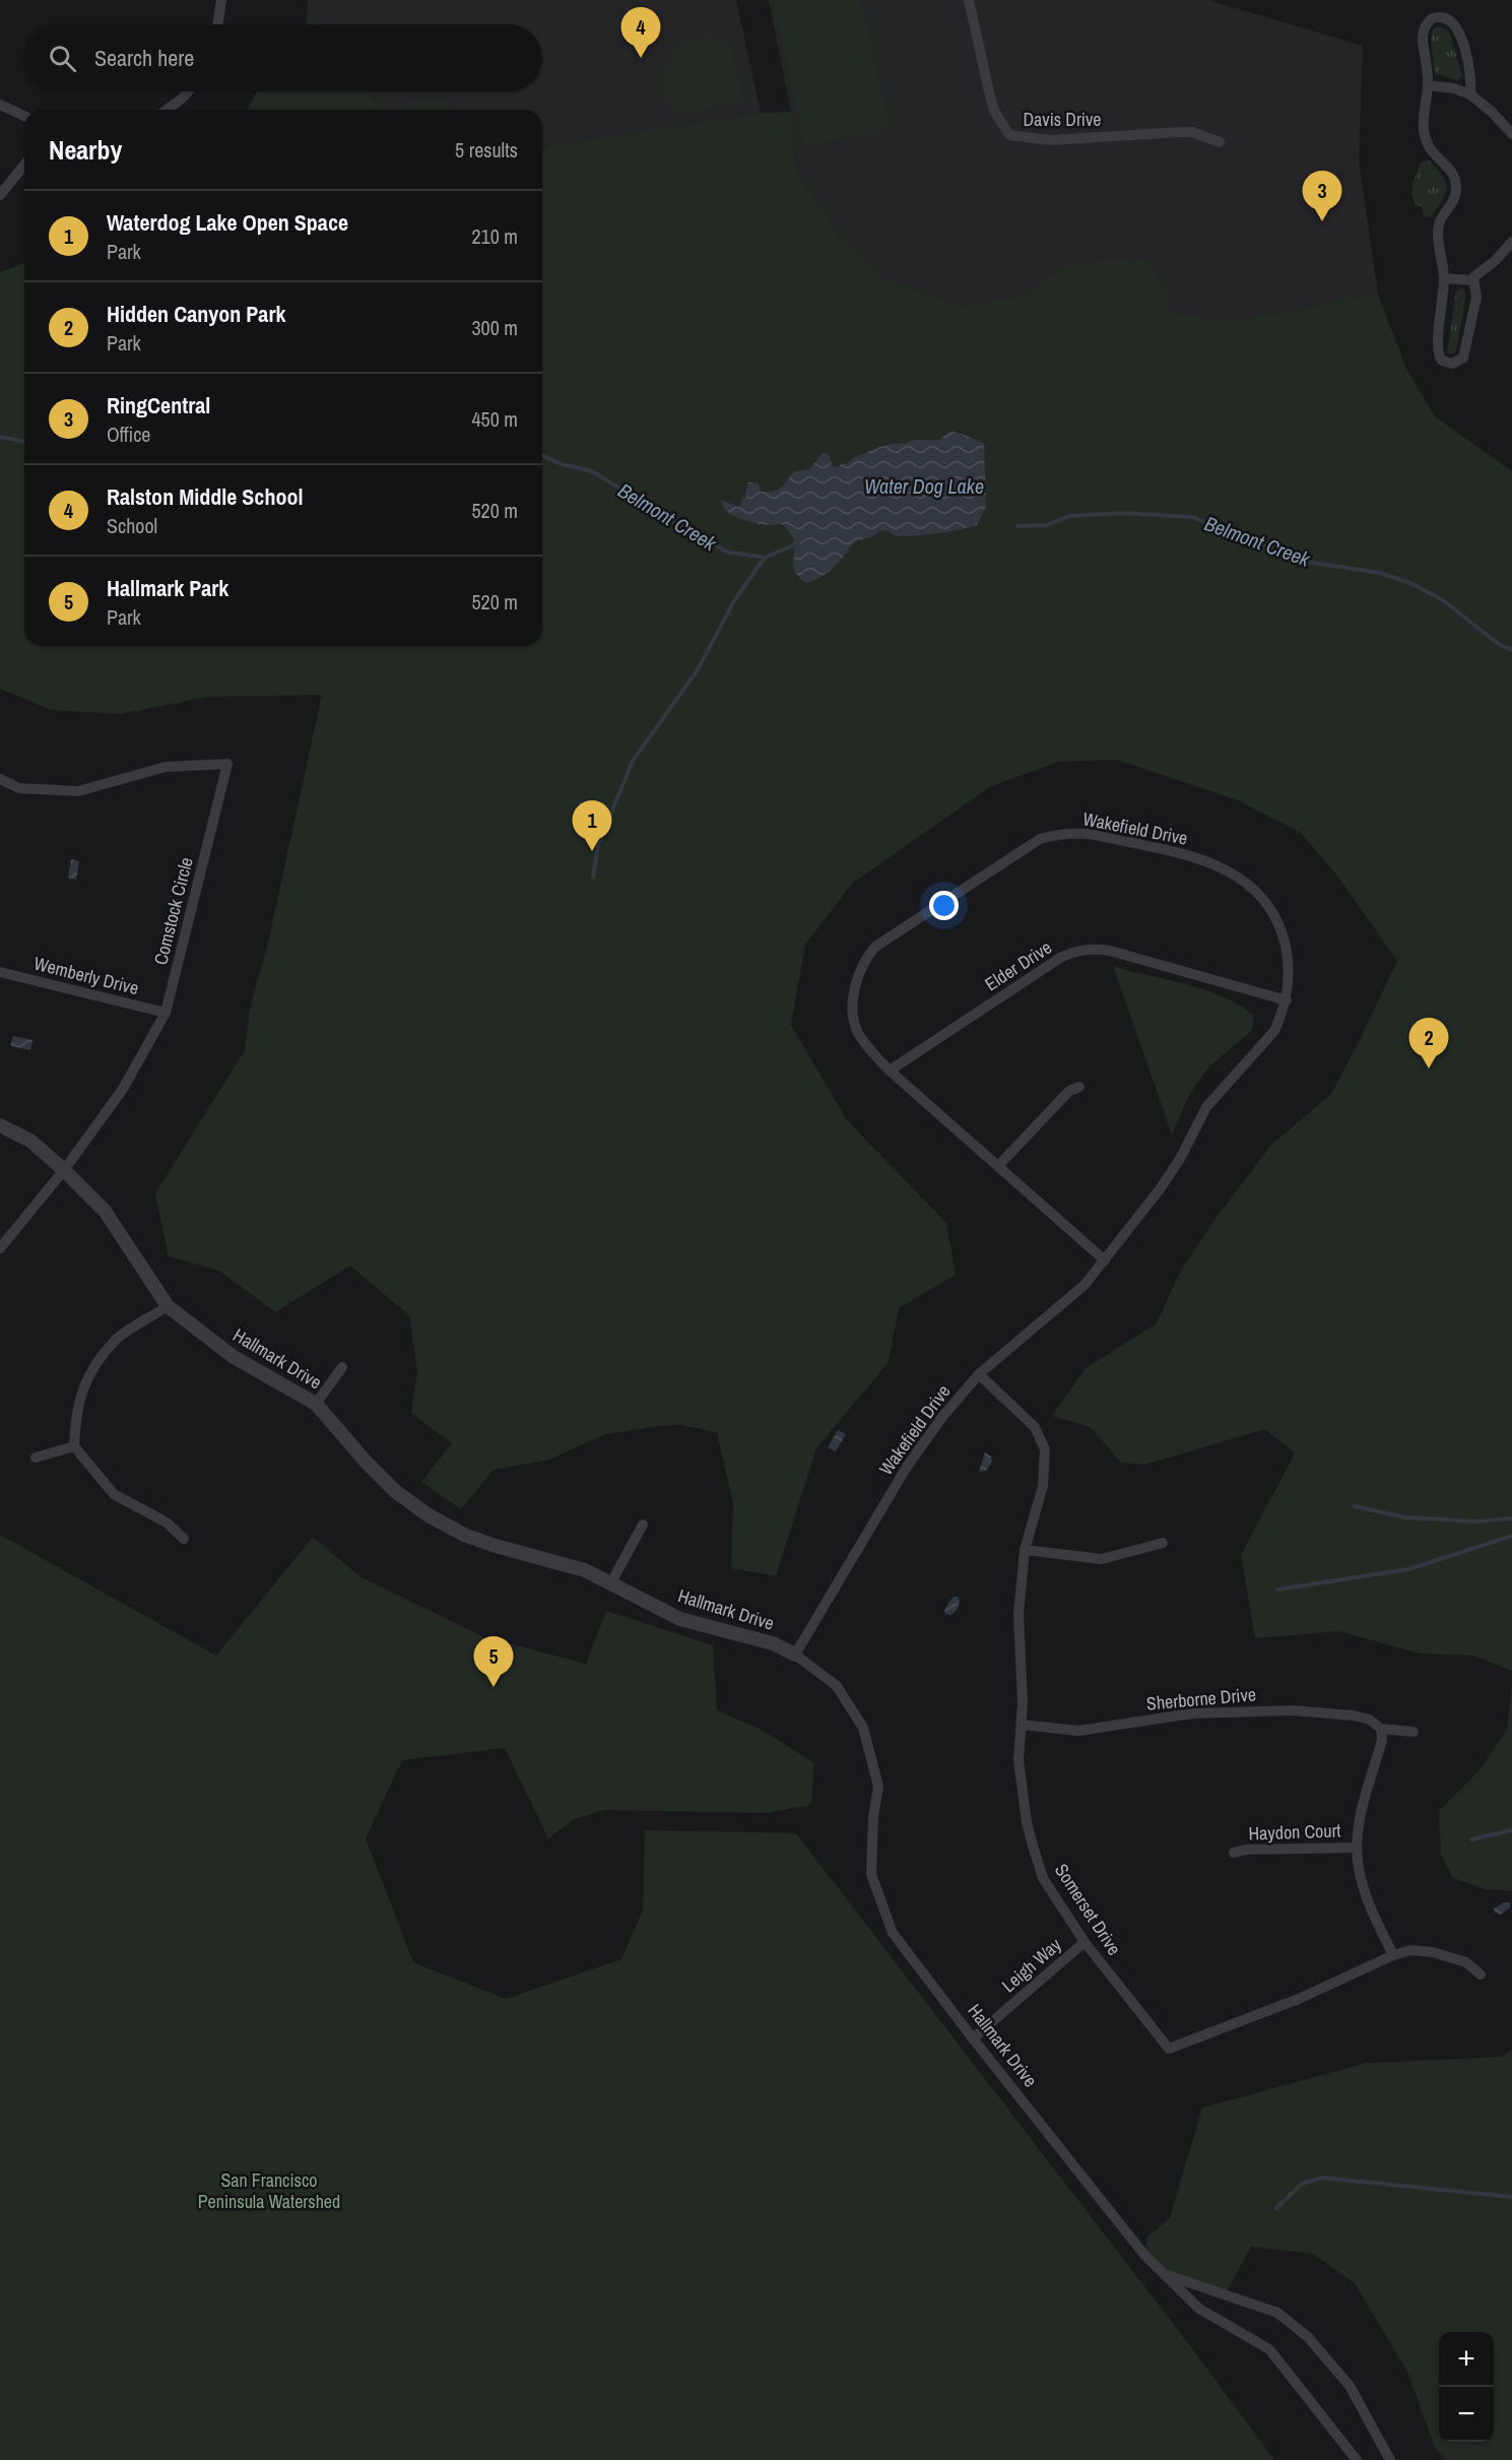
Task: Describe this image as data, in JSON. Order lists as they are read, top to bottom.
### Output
{
  "streets": {
    "street": [
      "Davis Drive",
      "Wakefield Drive",
      "Comstock Circle",
      "Elder Drive",
      "Wemberly Drive",
      "Hallmark Drive",
      "Sherborne Drive",
      "Haydon Court",
      "Somerset Drive",
      "Leigh Way"
    ]
  },
  "crossings": [
    ["Wakefield Drive", "Elder Drive"],
    ["Wakefield Drive", "Hallmark Drive"],
    ["Wakefield Drive", "Somerset Drive"],
    ["Comstock Circle", "Wemberly Drive"],
    ["Comstock Circle", "Hallmark Drive"],
    ["Hallmark Drive", "Leigh Way"],
    ["Sherborne Drive", "Somerset Drive"],
    ["Somerset Drive", "Leigh Way"]
  ],
  "water": ["Water Dog Lake", "Belmont Creek"],
  "parks": ["San Francisco Peninsula Watershed"],
  "page": {
    "pins": [
      "4",
      "3",
      "1",
      "2",
      "5"
    ],
    "search": "Search here",
    "heading": ["Nearby", "5 results"],
    "list": [
      {
        "mark": "1",
        "name": "Waterdog Lake Open Space",
        "note": "Park",
        "value": "210 m"
      },
      {
        "mark": "2",
        "name": "Hidden Canyon Park",
        "note": "Park",
        "value": "300 m"
      },
      {
        "mark": "3",
        "name": "RingCentral",
        "note": "Office",
        "value": "450 m"
      },
      {
        "mark": "4",
        "name": "Ralston Middle School",
        "note": "School",
        "value": "520 m"
      },
      {
        "mark": "5",
        "name": "Hallmark Park",
        "note": "Park",
        "value": "520 m"
      }
    ],
    "map_buttons": ["+", "−"]
  }
}
